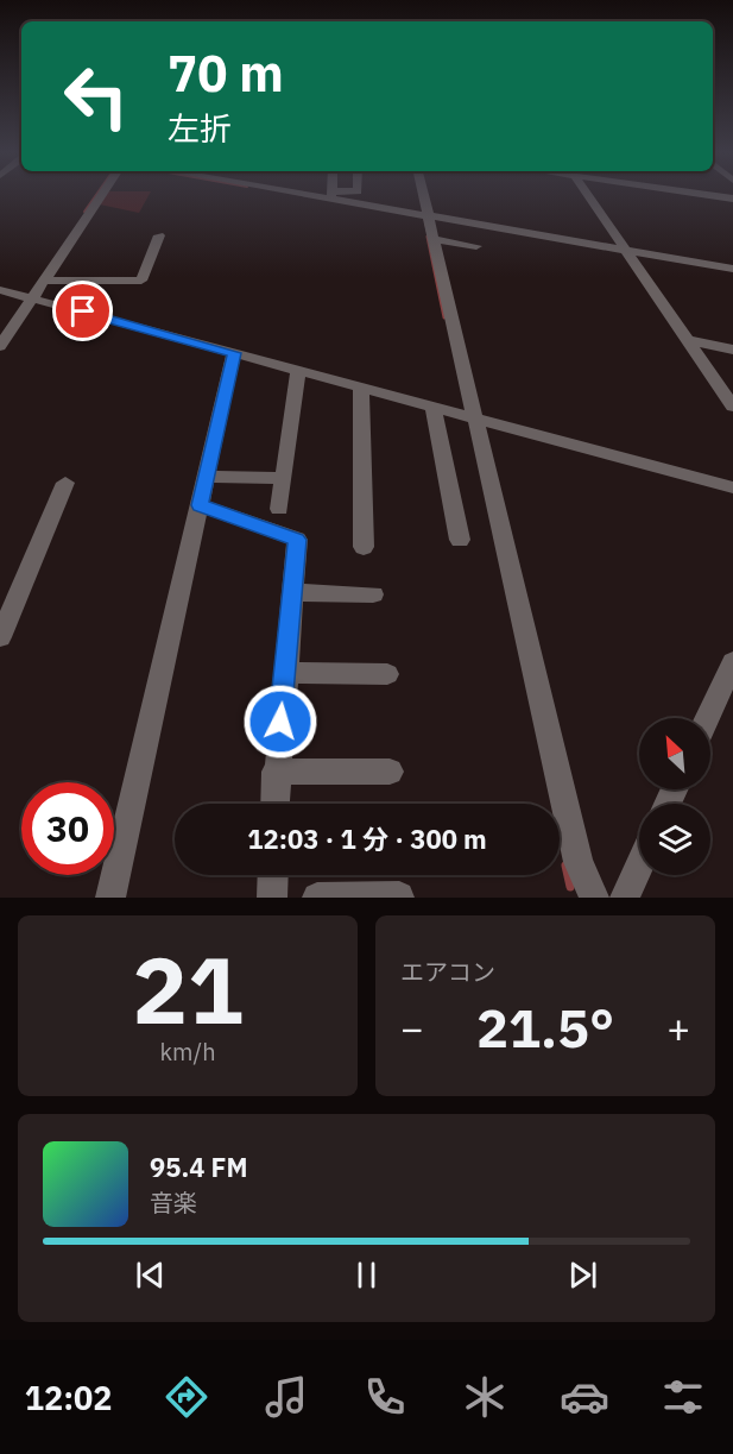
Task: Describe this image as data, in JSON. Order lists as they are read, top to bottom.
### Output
{
  "north": "top left",
  "page": {
    "turn": ["70 m", "左折"],
    "limit": "30",
    "trip": "12:03 · 1 分 · 300 m",
    "tile": [
      ["21", "km/h"],
      "エアコン"
    ],
    "heat": ["−", "21.5°", "+"],
    "song": ["95.4 FM", "音楽"],
    "tabs": "12:02"
  }
}
